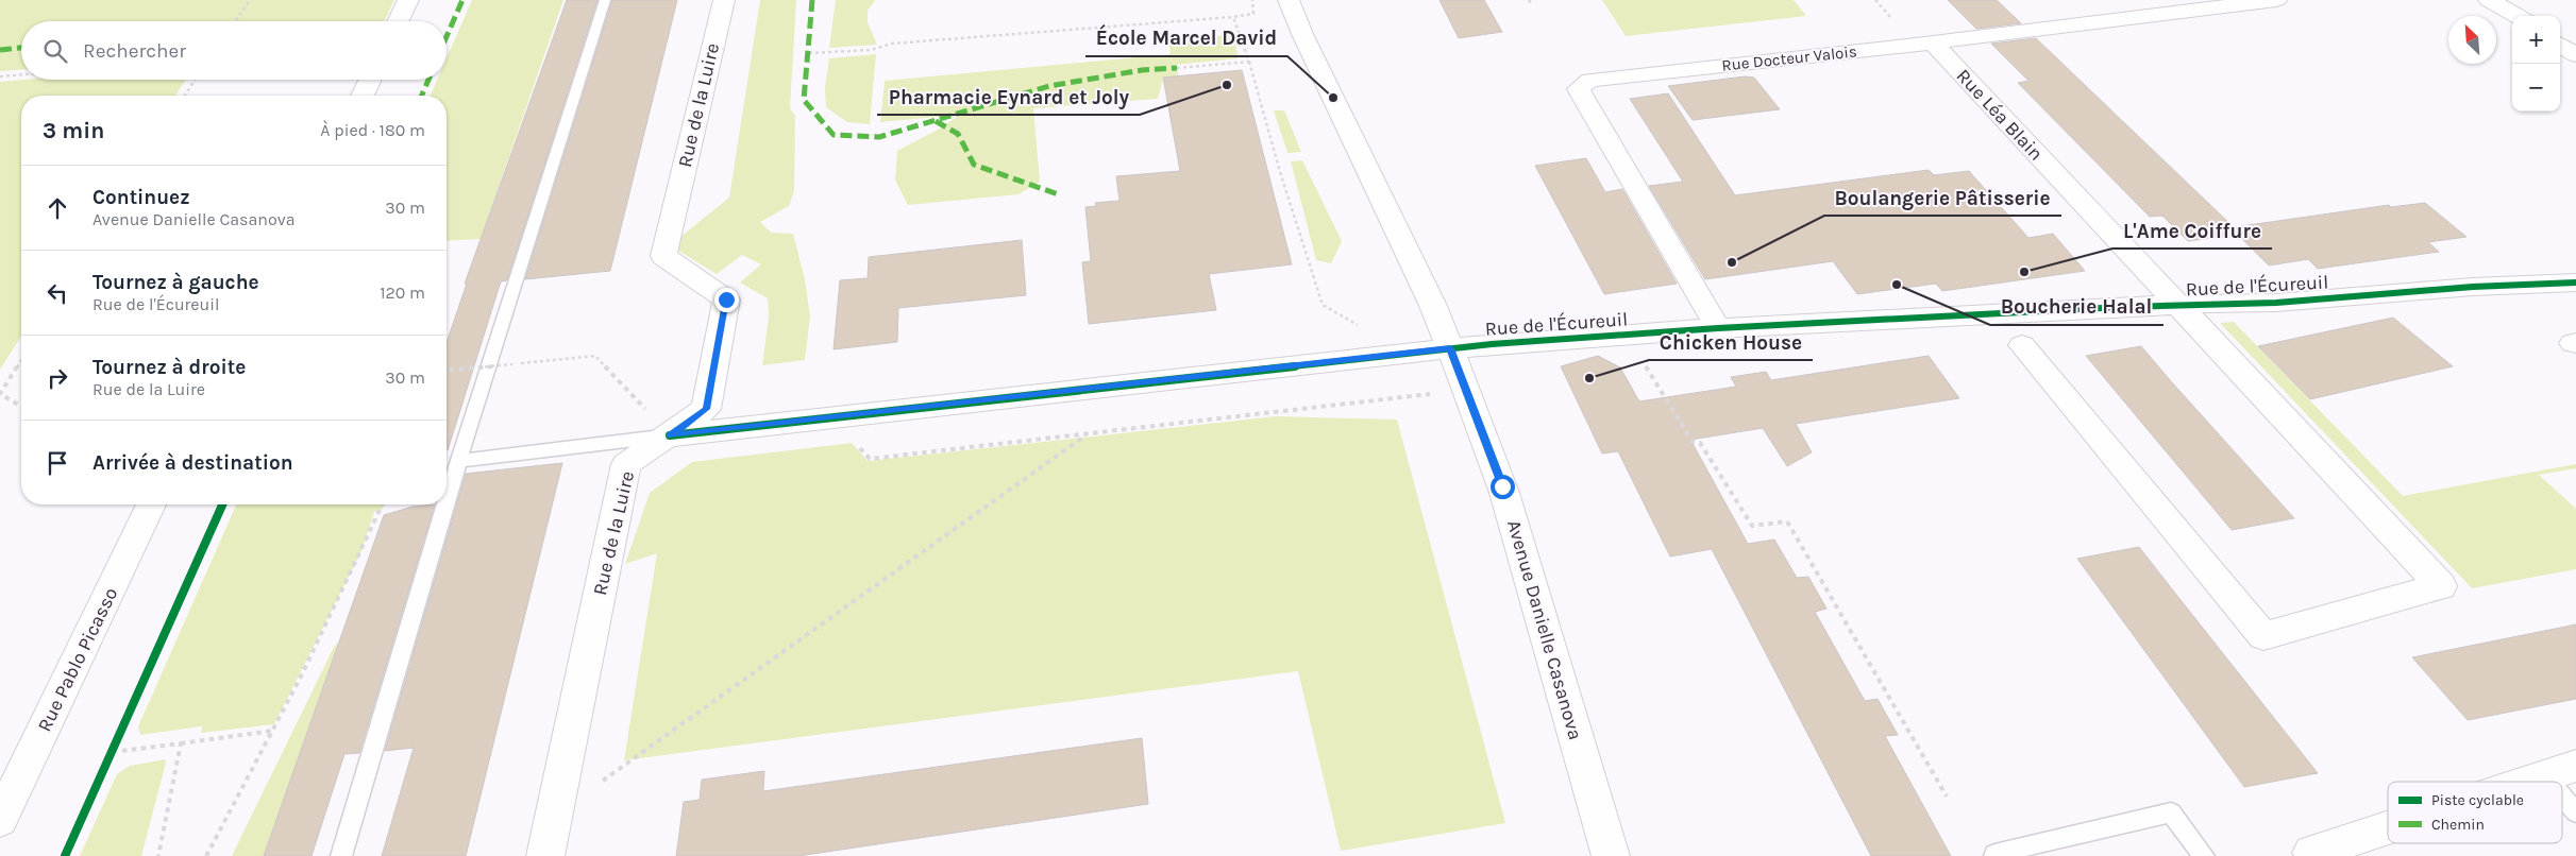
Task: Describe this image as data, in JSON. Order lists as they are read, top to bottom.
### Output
{
  "streets": {
    "street": [
      "Rue Docteur Valois",
      "Rue de la Luire",
      "Rue Léa Blain",
      "Rue de l'Écureuil",
      "Avenue Danielle Casanova",
      "Rue Pablo Picasso"
    ]
  },
  "crossings": [
    ["Rue Docteur Valois", "Rue Léa Blain"],
    ["Rue Docteur Valois", "Rue de l'Écureuil"],
    ["Rue de la Luire", "Rue de l'Écureuil"],
    ["Rue Léa Blain", "Rue de l'Écureuil"],
    ["Rue de l'Écureuil", "Avenue Danielle Casanova"]
  ],
  "places": [
    "Pharmacie Eynard et Joly",
    "École Marcel David",
    "Boulangerie Pâtisserie",
    "L'Ame Coiffure",
    "Boucherie Halal",
    "Chicken House"
  ],
  "legend": ["Piste cyclable", "Chemin"],
  "north": "top left",
  "page": {
    "map_buttons": ["+", "−"],
    "search": "Rechercher",
    "heading": ["3 min", "À pied · 180 m"],
    "list": [
      ["Continuez", "Avenue Danielle Casanova", "30 m"],
      ["Tournez à gauche", "Rue de l'Écureuil", "120 m"],
      ["Tournez à droite", "Rue de la Luire", "30 m"],
      "Arrivée à destination"
    ]
  }
}
